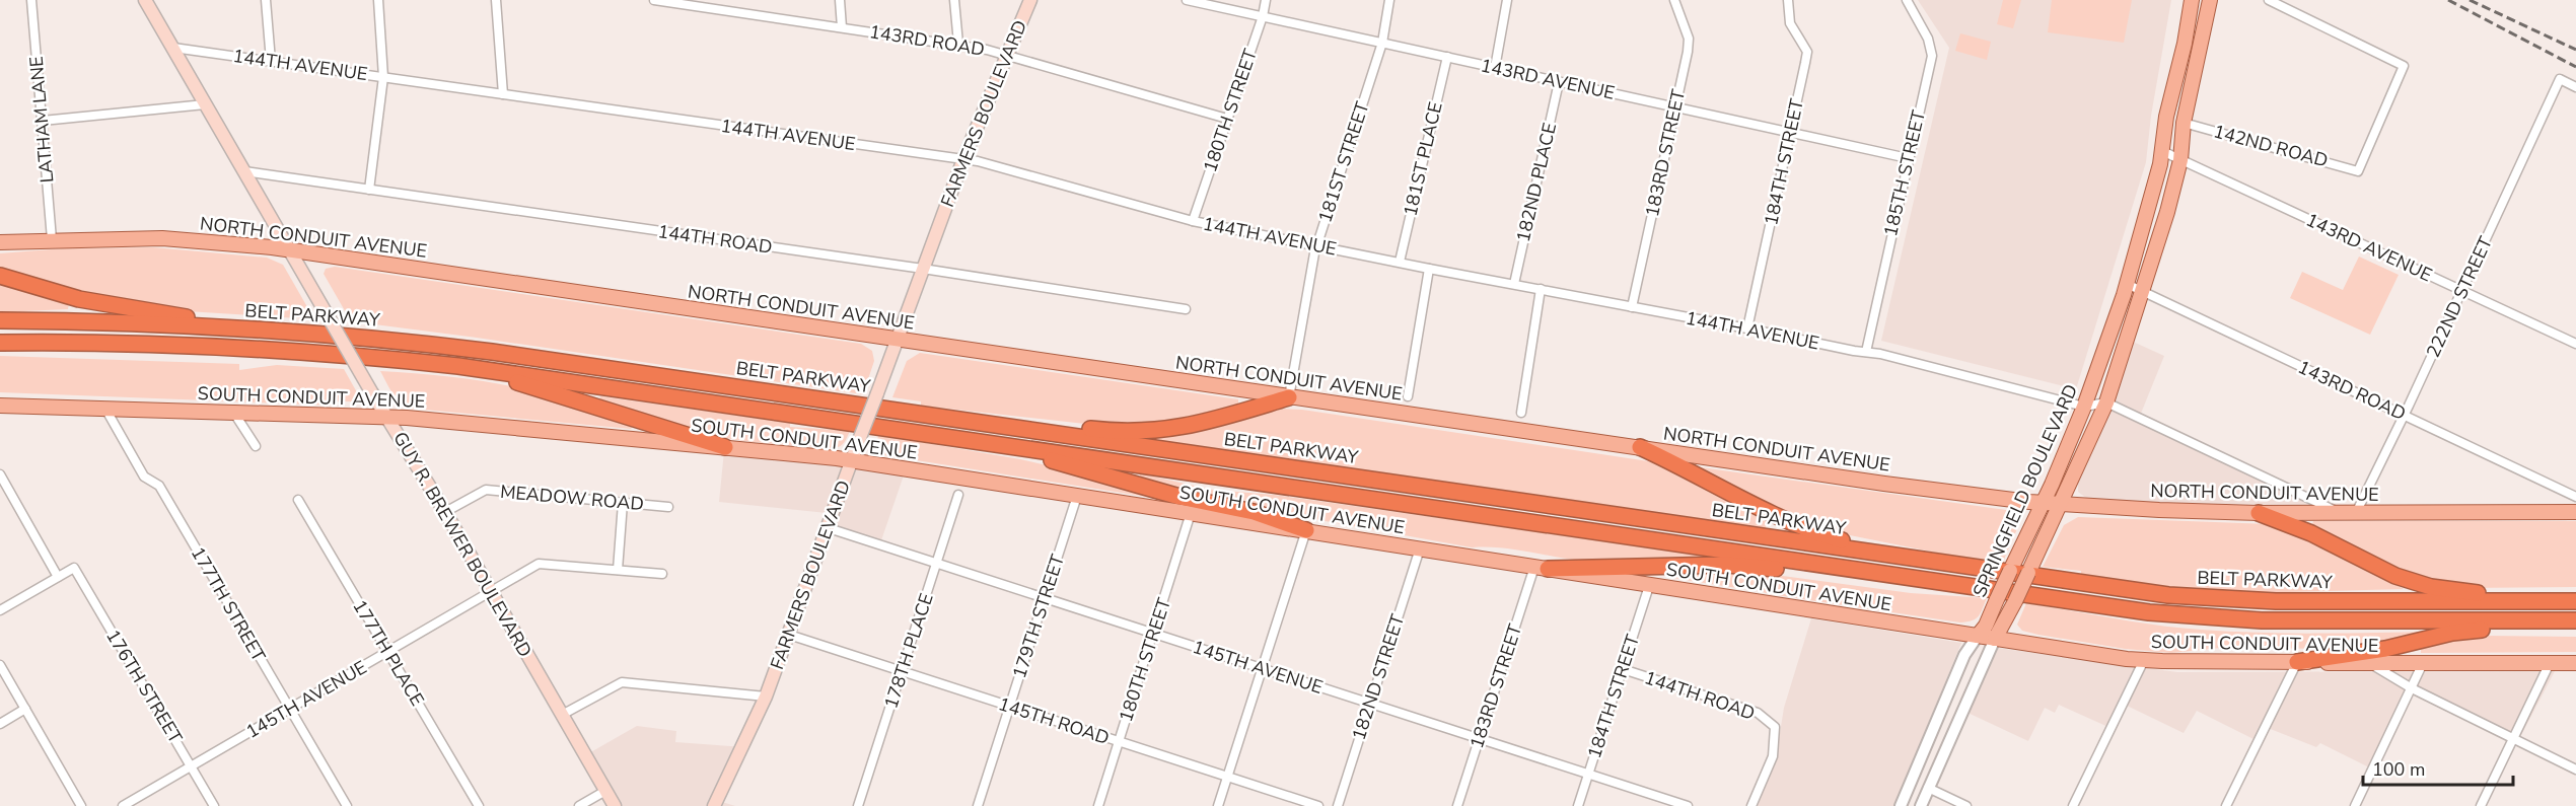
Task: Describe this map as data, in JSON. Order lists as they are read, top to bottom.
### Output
{
  "streets": {
    "highway": ["BELT PARKWAY"],
    "main road": [
      "FARMERS BOULEVARD",
      "NORTH CONDUIT AVENUE",
      "SOUTH CONDUIT AVENUE",
      "SPRINGFIELD BOULEVARD",
      "GUY R. BREWER BOULEVARD"
    ],
    "street": [
      "143RD ROAD",
      "144TH AVENUE",
      "143RD AVENUE",
      "180TH STREET",
      "LATHAM LANE",
      "142ND ROAD",
      "183RD STREET",
      "181ST PLACE",
      "181ST STREET",
      "184TH STREET",
      "185TH STREET",
      "182ND PLACE",
      "144TH ROAD",
      "222ND STREET",
      "MEADOW ROAD",
      "177TH STREET",
      "179TH STREET",
      "178TH PLACE",
      "177TH PLACE",
      "145TH AVENUE",
      "182ND STREET",
      "176TH STREET",
      "145TH ROAD"
    ]
  },
  "crossings": [
    ["143RD ROAD", "180TH STREET"],
    ["143RD ROAD", "FARMERS BOULEVARD"],
    ["143RD ROAD", "222ND STREET"],
    ["143RD ROAD", "SPRINGFIELD BOULEVARD"],
    ["144TH AVENUE", "180TH STREET"],
    ["144TH AVENUE", "FARMERS BOULEVARD"],
    ["144TH AVENUE", "183RD STREET"],
    ["144TH AVENUE", "181ST PLACE"],
    ["144TH AVENUE", "181ST STREET"],
    ["144TH AVENUE", "184TH STREET"],
    ["144TH AVENUE", "185TH STREET"],
    ["144TH AVENUE", "182ND PLACE"],
    ["144TH AVENUE", "SPRINGFIELD BOULEVARD"],
    ["144TH AVENUE", "GUY R. BREWER BOULEVARD"],
    ["143RD AVENUE", "180TH STREET"],
    ["143RD AVENUE", "183RD STREET"],
    ["143RD AVENUE", "181ST PLACE"],
    ["143RD AVENUE", "181ST STREET"],
    ["143RD AVENUE", "184TH STREET"],
    ["143RD AVENUE", "185TH STREET"],
    ["143RD AVENUE", "182ND PLACE"],
    ["143RD AVENUE", "222ND STREET"],
    ["143RD AVENUE", "SPRINGFIELD BOULEVARD"],
    ["180TH STREET", "SOUTH CONDUIT AVENUE"],
    ["180TH STREET", "145TH AVENUE"],
    ["180TH STREET", "145TH ROAD"],
    ["FARMERS BOULEVARD", "NORTH CONDUIT AVENUE"],
    ["FARMERS BOULEVARD", "144TH ROAD"],
    ["FARMERS BOULEVARD", "SOUTH CONDUIT AVENUE"],
    ["FARMERS BOULEVARD", "145TH AVENUE"],
    ["FARMERS BOULEVARD", "145TH ROAD"],
    ["LATHAM LANE", "NORTH CONDUIT AVENUE"],
    ["142ND ROAD", "SPRINGFIELD BOULEVARD"],
    ["183RD STREET", "SOUTH CONDUIT AVENUE"],
    ["183RD STREET", "145TH AVENUE"],
    ["181ST STREET", "NORTH CONDUIT AVENUE"],
    ["184TH STREET", "144TH ROAD"],
    ["184TH STREET", "SOUTH CONDUIT AVENUE"],
    ["184TH STREET", "145TH AVENUE"],
    ["NORTH CONDUIT AVENUE", "222ND STREET"],
    ["NORTH CONDUIT AVENUE", "SPRINGFIELD BOULEVARD"],
    ["NORTH CONDUIT AVENUE", "GUY R. BREWER BOULEVARD"],
    ["144TH ROAD", "GUY R. BREWER BOULEVARD"],
    ["SOUTH CONDUIT AVENUE", "SPRINGFIELD BOULEVARD"],
    ["SOUTH CONDUIT AVENUE", "GUY R. BREWER BOULEVARD"],
    ["SOUTH CONDUIT AVENUE", "177TH STREET"],
    ["SOUTH CONDUIT AVENUE", "179TH STREET"],
    ["SOUTH CONDUIT AVENUE", "182ND STREET"],
    ["MEADOW ROAD", "GUY R. BREWER BOULEVARD"],
    ["GUY R. BREWER BOULEVARD", "145TH AVENUE"],
    ["177TH STREET", "145TH AVENUE"],
    ["179TH STREET", "145TH AVENUE"],
    ["179TH STREET", "145TH ROAD"],
    ["178TH PLACE", "145TH AVENUE"],
    ["178TH PLACE", "145TH ROAD"],
    ["177TH PLACE", "145TH AVENUE"],
    ["145TH AVENUE", "182ND STREET"],
    ["145TH AVENUE", "176TH STREET"]
  ],
  "scale_bar": "100 m"
}
